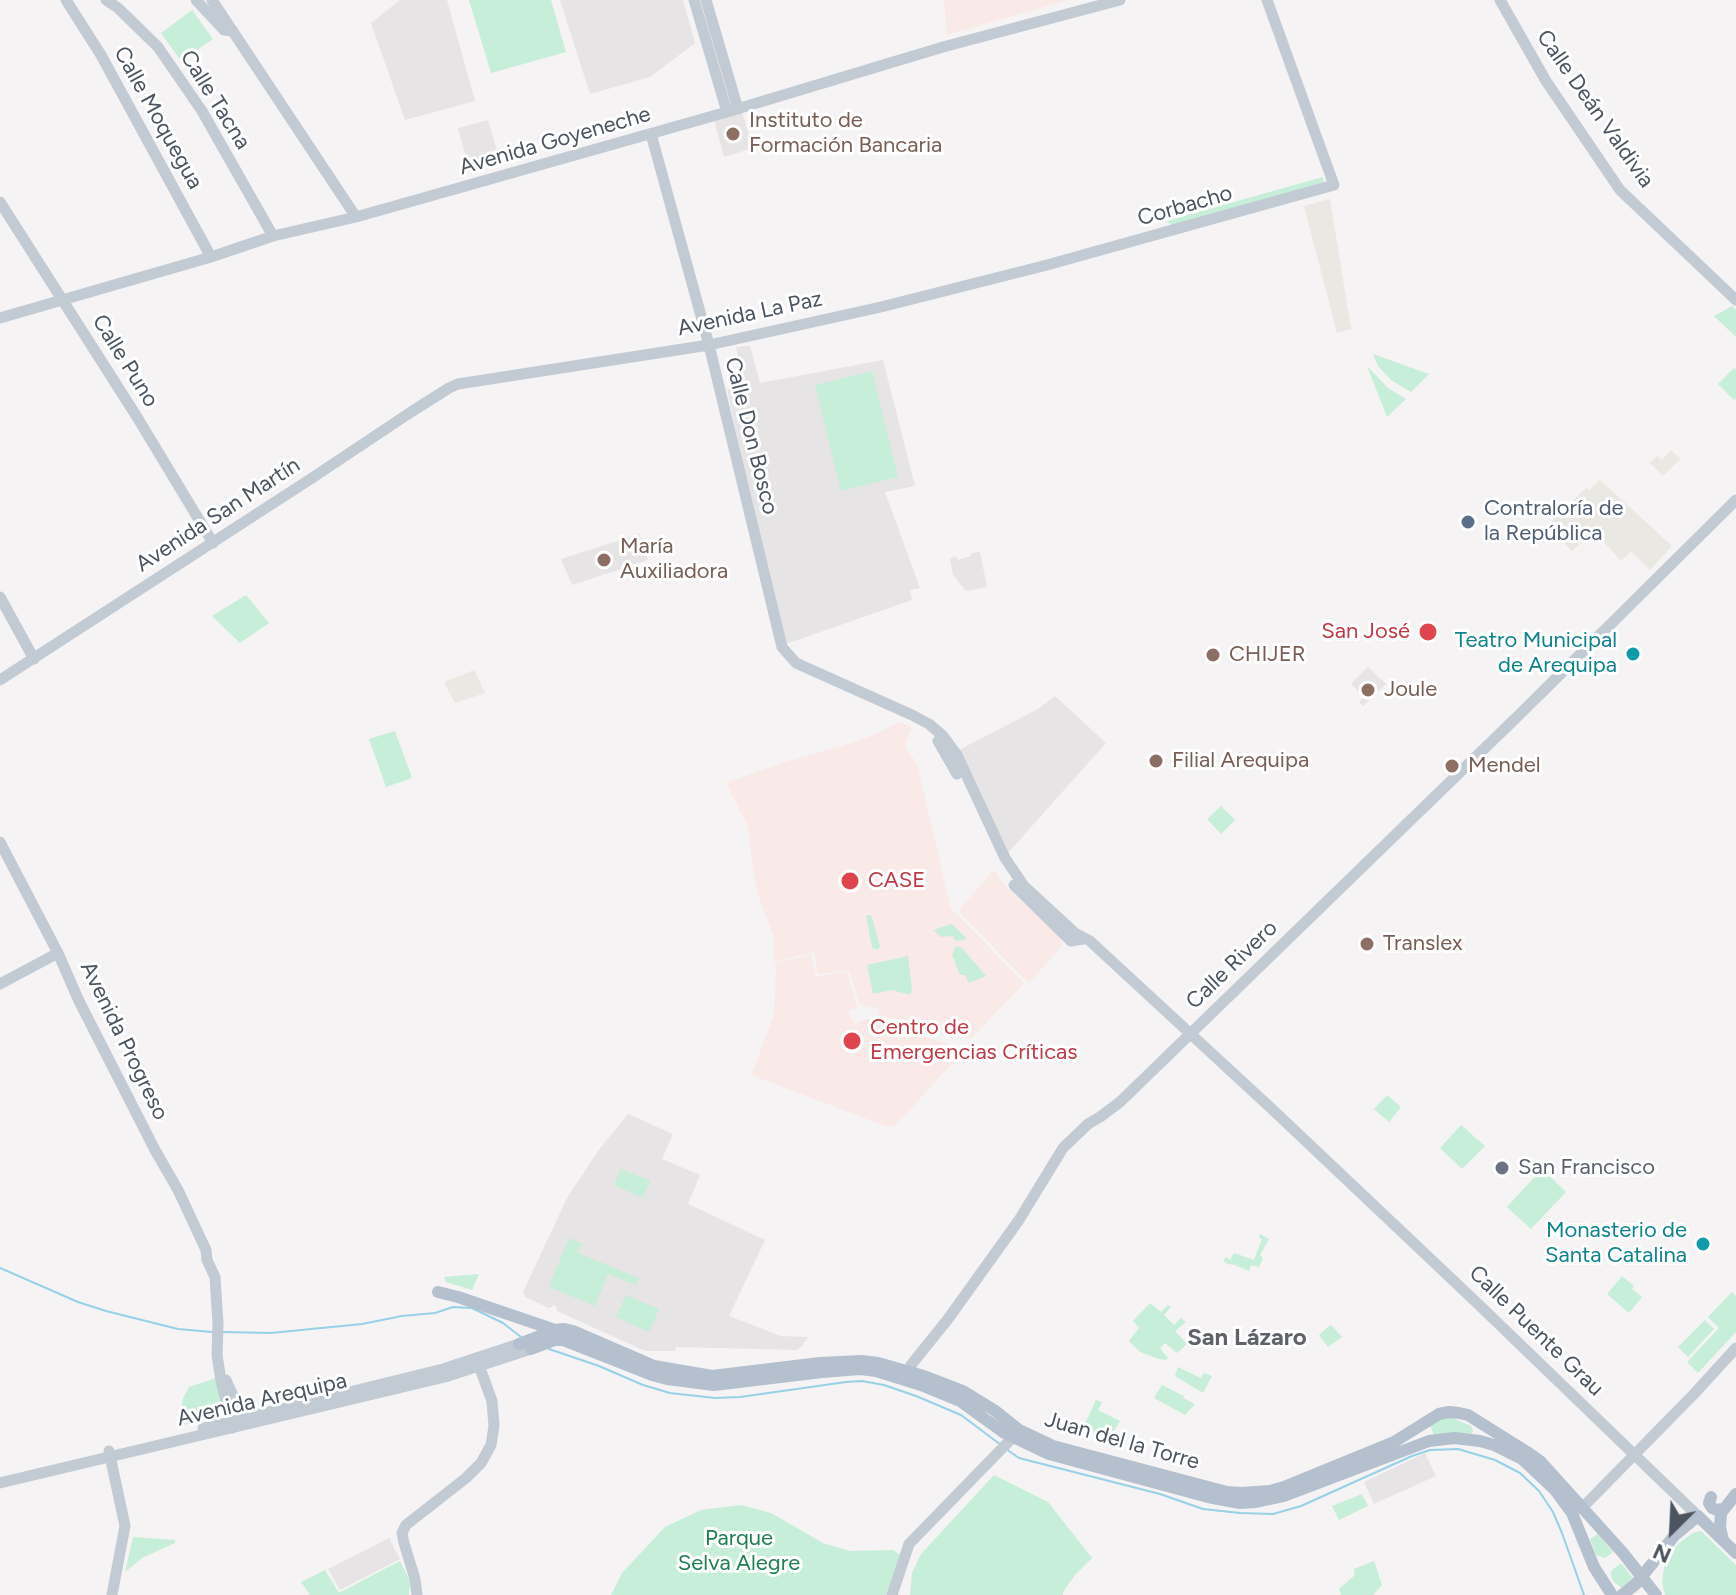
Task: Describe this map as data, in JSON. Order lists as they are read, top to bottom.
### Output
{
  "streets": {
    "main road": ["Calle Puente Grau", "Juan del la Torre"],
    "street": [
      "Calle Tacna",
      "Calle Deán Valdivia",
      "Calle Moquegua",
      "Avenida Goyeneche",
      "Corbacho",
      "Avenida La Paz",
      "Calle Puno",
      "Calle Don Bosco",
      "Avenida San Martín",
      "Calle Rivero",
      "Avenida Progreso",
      "Avenida Arequipa"
    ]
  },
  "crossings": [
    ["Calle Tacna", "Avenida Goyeneche"],
    ["Calle Moquegua", "Avenida Goyeneche"],
    ["Avenida Goyeneche", "Calle Puno"],
    ["Avenida Goyeneche", "Calle Don Bosco"],
    ["Corbacho", "Avenida La Paz"],
    ["Avenida La Paz", "Calle Don Bosco"],
    ["Avenida La Paz", "Avenida San Martín"],
    ["Calle Puno", "Avenida San Martín"],
    ["Calle Don Bosco", "Calle Puente Grau"],
    ["Calle Rivero", "Calle Puente Grau"],
    ["Calle Rivero", "Juan del la Torre"],
    ["Avenida Progreso", "Avenida Arequipa"],
    ["Avenida Arequipa", "Juan del la Torre"]
  ],
  "districts": ["San Lázaro"],
  "parks": ["Parque Selva Alegre"],
  "places": [
    "Instituto de Formación Bancaria",
    "Contraloría de la República",
    "María Auxiliadora",
    "San José",
    "Teatro Municipal de Arequipa",
    "CHIJER",
    "Joule",
    "Filial Arequipa",
    "Mendel",
    "CASE",
    "Translex",
    "Centro de Emergencias Críticas",
    "San Francisco",
    "Monasterio de Santa Catalina"
  ],
  "north": "bottom left"
}
